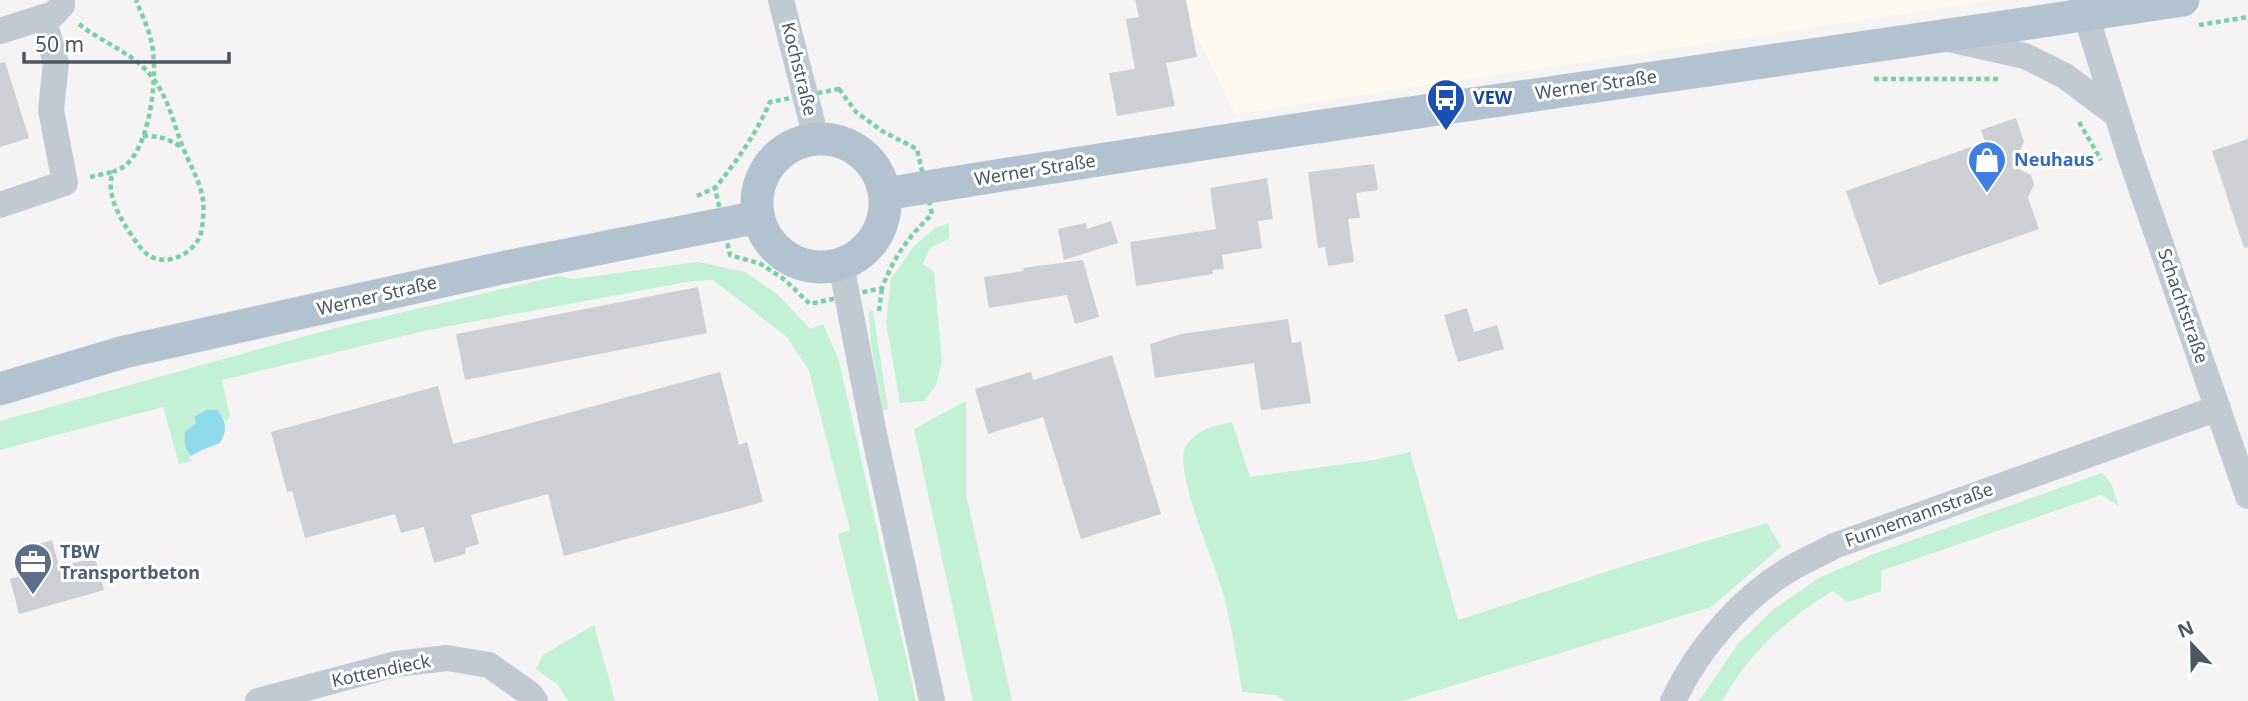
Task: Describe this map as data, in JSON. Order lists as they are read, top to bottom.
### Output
{
  "streets": {
    "main road": ["Werner Straße"],
    "street": [
      "Kochstraße",
      "Schachtstraße",
      "Funnemannstraße",
      "Kottendieck"
    ]
  },
  "crossings": [
    ["Kochstraße", "Werner Straße"],
    ["Werner Straße", "Schachtstraße"],
    ["Schachtstraße", "Funnemannstraße"]
  ],
  "places": {
    "bus stop": ["VEW"],
    "shop": ["Neuhaus"],
    "office": ["TBW Transportbeton"]
  },
  "scale_bar": "50 m",
  "north": "top"
}
